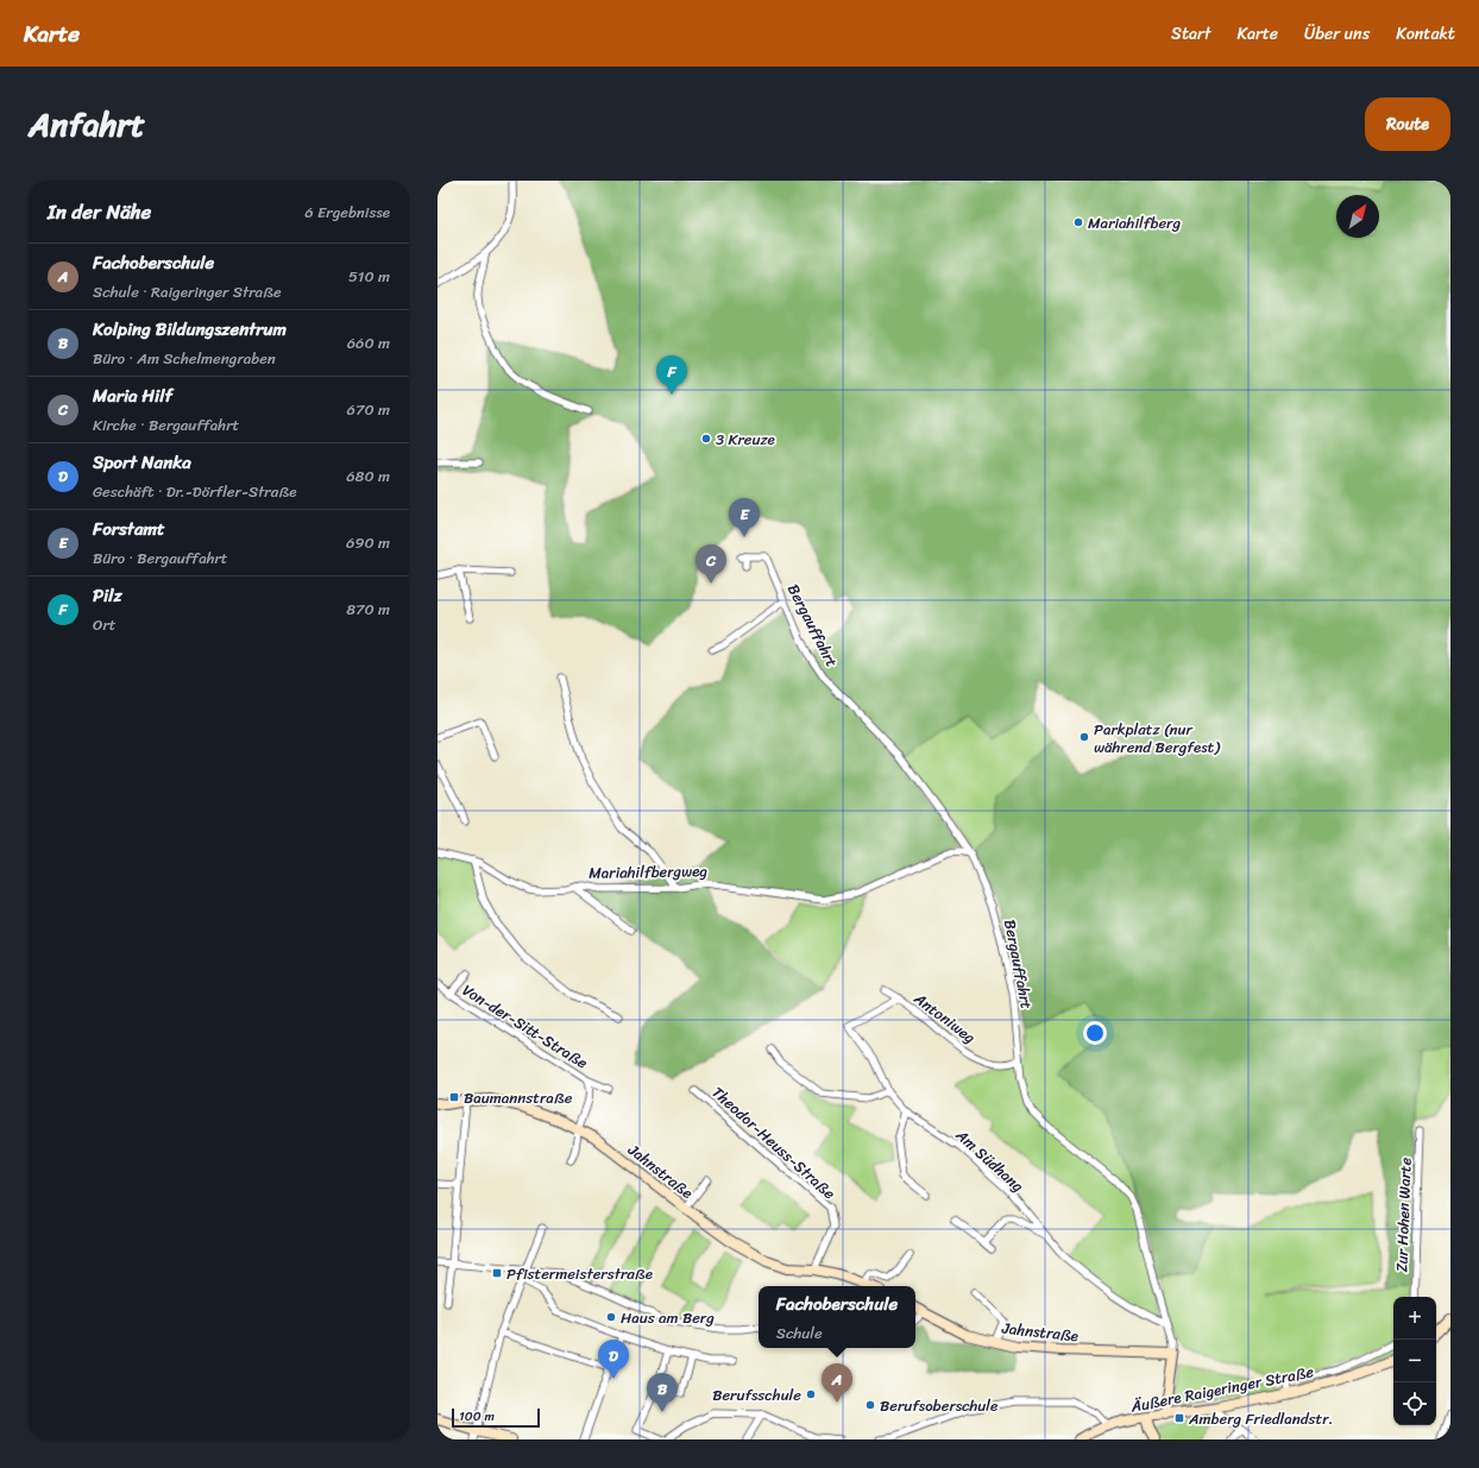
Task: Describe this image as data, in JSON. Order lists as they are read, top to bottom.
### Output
{
  "streets": {
    "street": [
      "Bergauffahrt",
      "Mariahilfbergweg",
      "Antoniweg",
      "Von-der-Sitt-Straße",
      "Theodor-Heuss-Straße",
      "Am Südhang",
      "Jahnstraße",
      "Zur Hohen Warte",
      "Äußere Raigeringer Straße"
    ]
  },
  "crossings": [
    ["Bergauffahrt", "Mariahilfbergweg"],
    ["Bergauffahrt", "Antoniweg"],
    ["Bergauffahrt", "Am Südhang"],
    ["Bergauffahrt", "Jahnstraße"],
    ["Bergauffahrt", "Äußere Raigeringer Straße"],
    ["Antoniweg", "Am Südhang"],
    ["Von-der-Sitt-Straße", "Jahnstraße"],
    ["Theodor-Heuss-Straße", "Jahnstraße"]
  ],
  "places": {
    "other": [
      "Mariahilfberg",
      "3 Kreuze",
      "Parkplatz (nur während Bergfest)",
      "Haus am Berg",
      "Berufsschule",
      "Berufsoberschule"
    ],
    "transit": ["Baumannstraße", "Pfistermeisterstraße", "Amberg Friedlandstr."]
  },
  "scale_bar": "100 m",
  "north": "top right",
  "page": {
    "header": "Karte",
    "nav": [
      "Start",
      "Karte",
      "Über uns",
      "Kontakt"
    ],
    "title": "Anfahrt",
    "buttons": "Route",
    "heading": ["In der Nähe", "6 Ergebnisse"],
    "list": [
      {
        "mark": "A",
        "name": "Fachoberschule",
        "note": "Schule · Raigeringer Straße",
        "value": "510 m"
      },
      {
        "mark": "B",
        "name": "Kolping Bildungszentrum",
        "note": "Büro · Am Schelmengraben",
        "value": "660 m"
      },
      {
        "mark": "C",
        "name": "Maria Hilf",
        "note": "Kirche · Bergauffahrt",
        "value": "670 m"
      },
      {
        "mark": "D",
        "name": "Sport Nanka",
        "note": "Geschäft · Dr.-Dörfler-Straße",
        "value": "680 m"
      },
      {
        "mark": "E",
        "name": "Forstamt",
        "note": "Büro · Bergauffahrt",
        "value": "690 m"
      },
      {
        "mark": "F",
        "name": "Pilz",
        "note": "Ort",
        "value": "870 m"
      }
    ],
    "pins": [
      "F",
      "E",
      "C",
      "D",
      "A",
      "B"
    ],
    "popup": ["Fachoberschule", "Schule"],
    "map_buttons": ["+", "−"],
    "scale": "100 m"
  }
}
